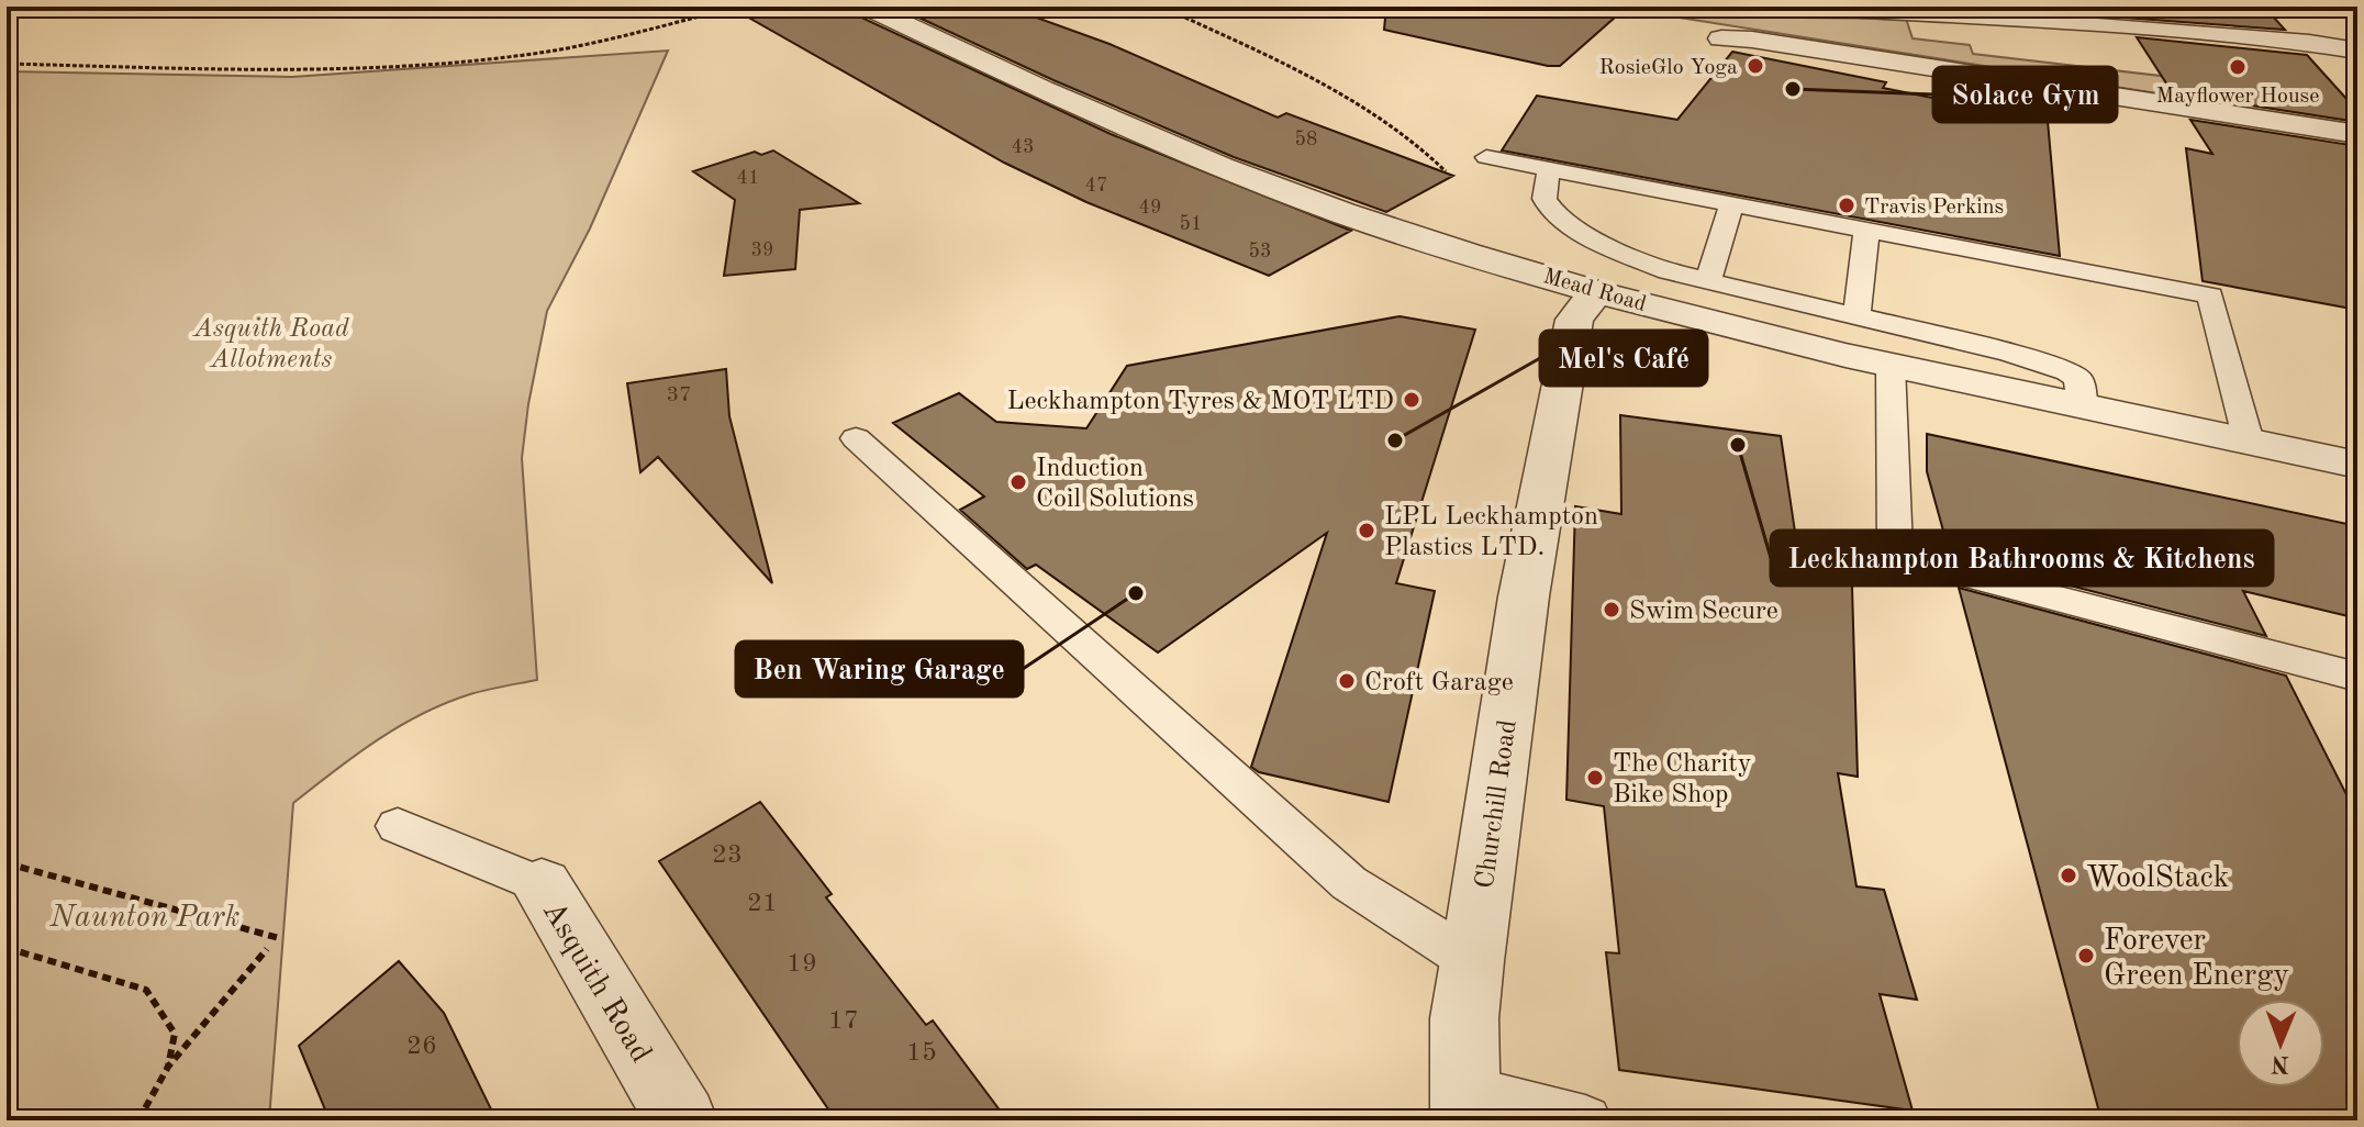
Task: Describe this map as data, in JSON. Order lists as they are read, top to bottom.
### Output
{
  "streets": {
    "street": ["Mead Road", "Churchill Road", "Asquith Road"]
  },
  "crossings": [
    ["Mead Road", "Churchill Road"]
  ],
  "parks": ["Asquith Road Allotments", "Naunton Park"],
  "places": [
    "RosieGlo Yoga",
    "Mayflower House",
    "Solace Gym",
    "Travis Perkins",
    "Leckhampton Tyres & MOT LTD",
    "Mel's Café",
    "Leckhampton Bathrooms & Kitchens",
    "Induction Coil Solutions",
    "LPL Leckhampton Plastics LTD.",
    "Ben Waring Garage",
    "Swim Secure",
    "Croft Garage",
    "The Charity Bike Shop",
    "WoolStack",
    "Forever Green Energy"
  ],
  "house_numbers": [
    "58",
    "43",
    "41",
    "47",
    "49",
    "51",
    "39",
    "53",
    "37",
    "23",
    "21",
    "19",
    "17",
    "26",
    "15"
  ],
  "north": "bottom"
}
